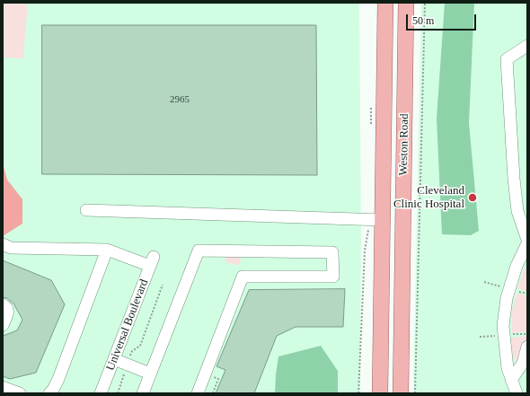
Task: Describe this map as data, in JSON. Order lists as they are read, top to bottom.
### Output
{
  "streets": {
    "main road": ["Weston Road"],
    "street": ["Universal Boulevard"]
  },
  "places": ["Cleveland Clinic Hospital"],
  "house_numbers": ["2965"],
  "scale_bar": "50 m"
}
